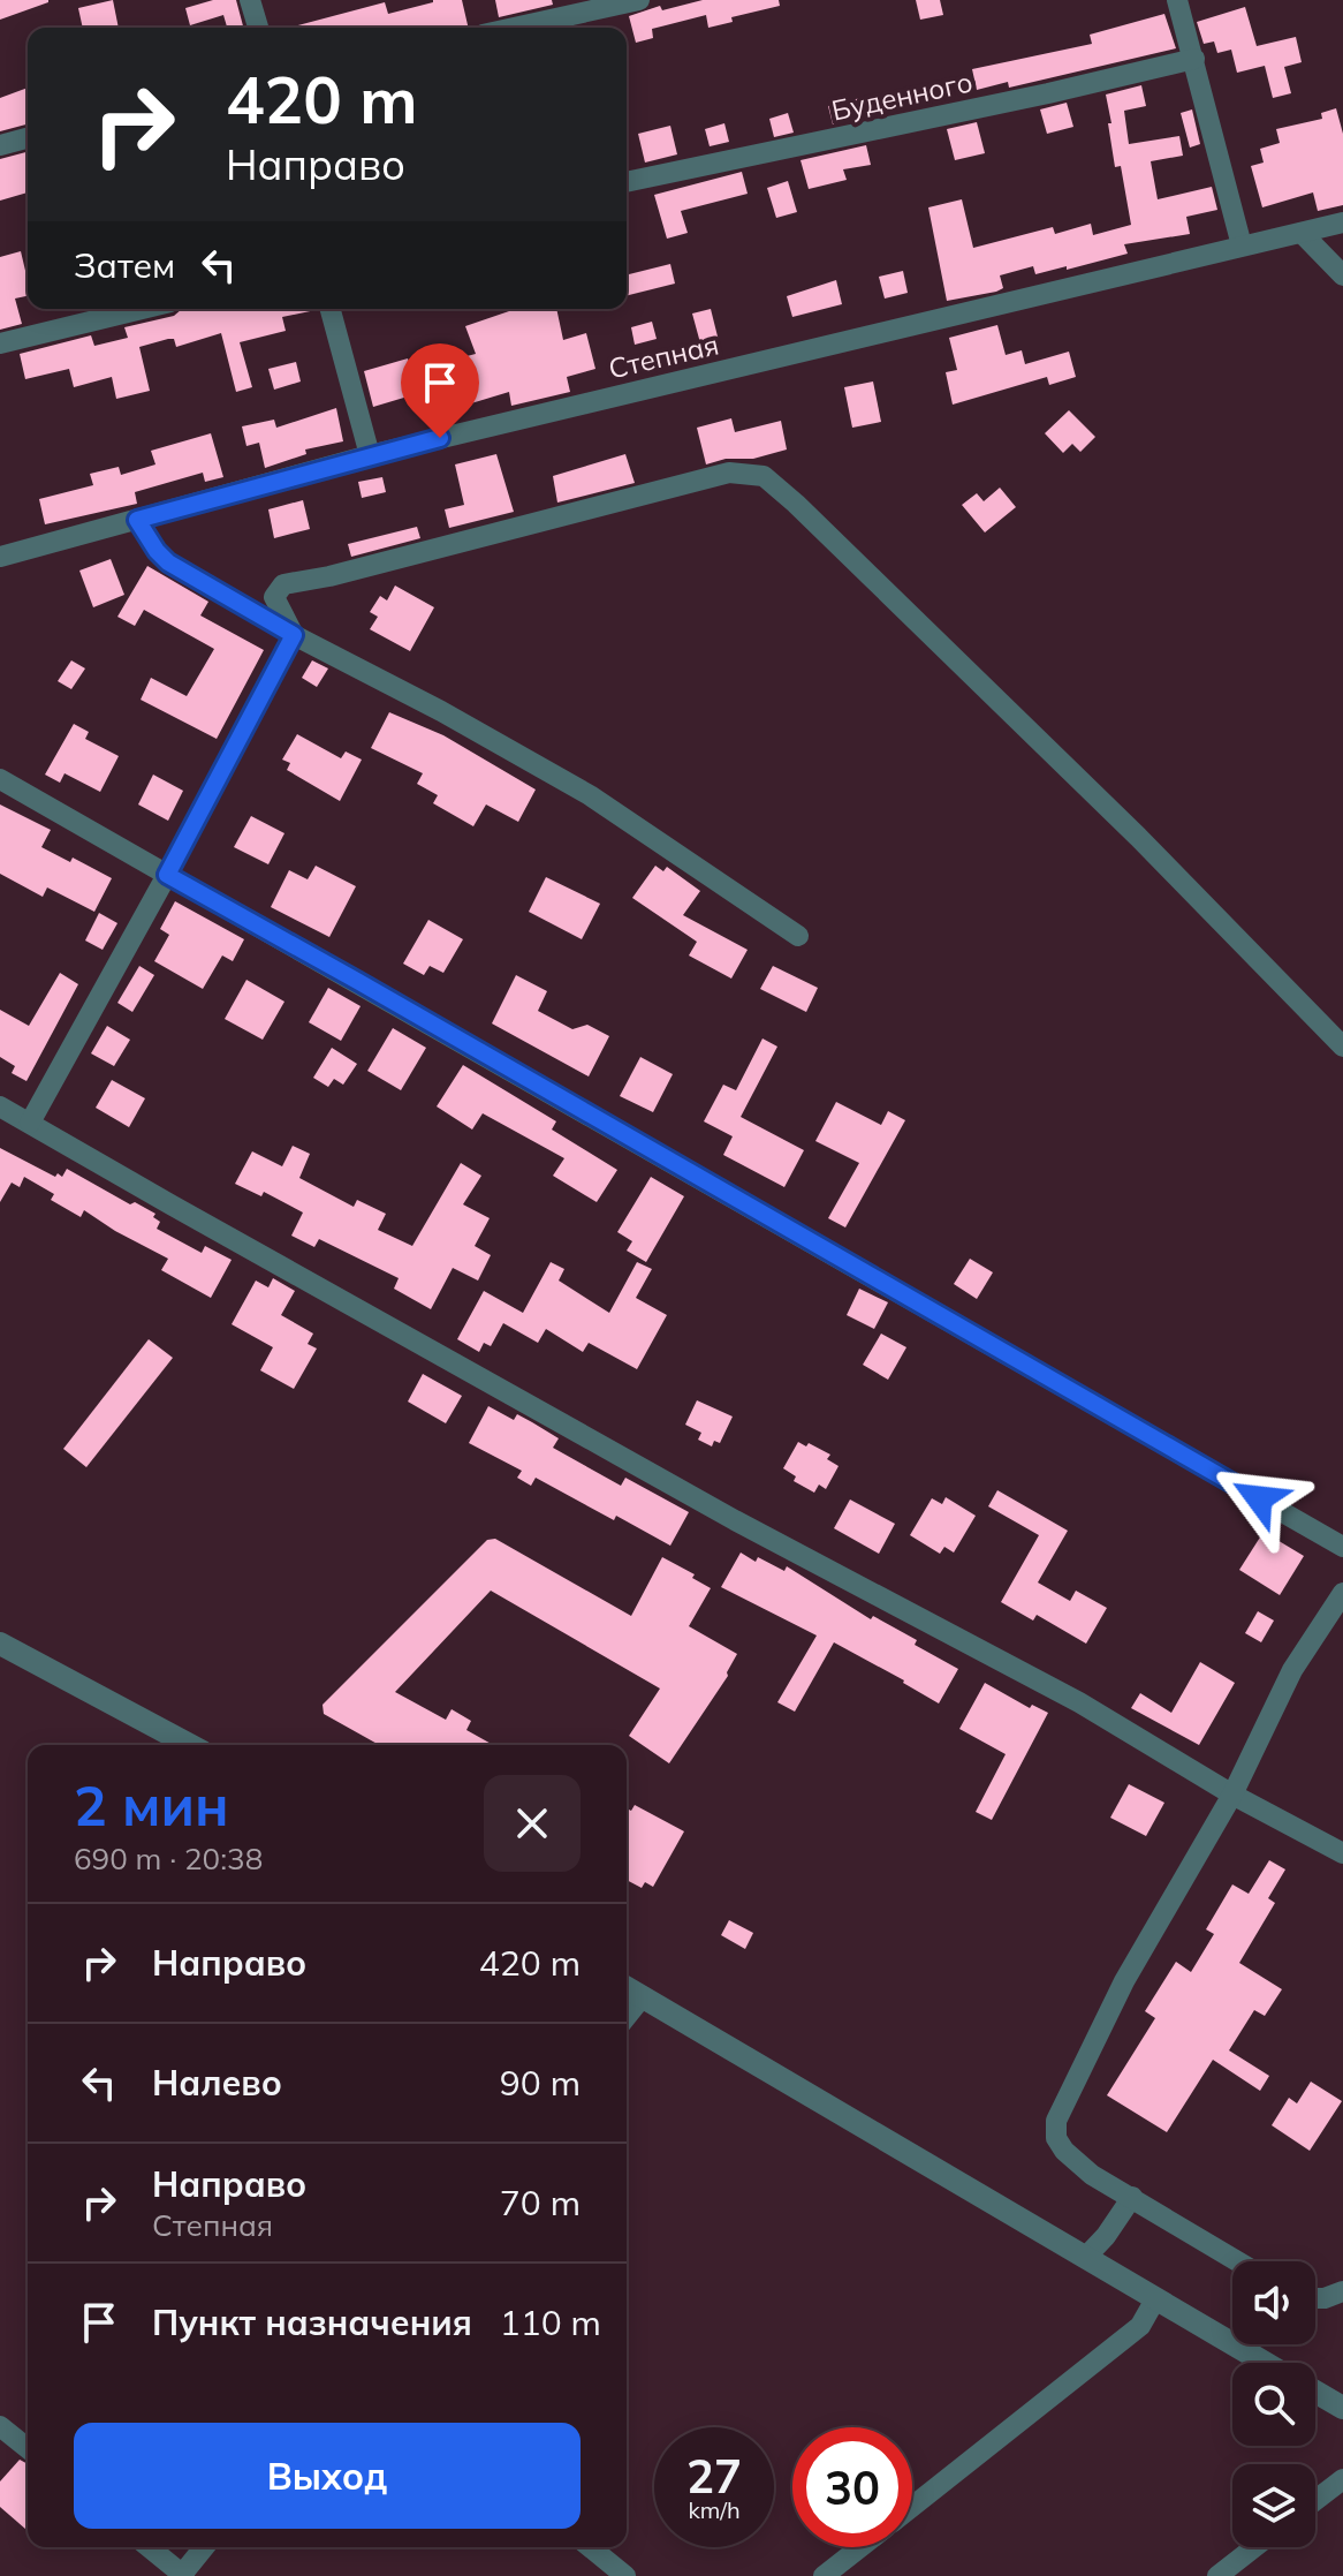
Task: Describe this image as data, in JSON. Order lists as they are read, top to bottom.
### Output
{
  "streets": {
    "street": ["Буденного", "Степная"]
  },
  "page": {
    "turn": ["420 m", "Направо"],
    "then": "Затем",
    "heading": ["2 мин", "690 m · 20:38"],
    "list": [
      {
        "name": "Направо",
        "value": "420 m"
      },
      {
        "name": "Налево",
        "value": "90 m"
      },
      {
        "name": "Направо",
        "note": "Степная",
        "value": "70 m"
      },
      {
        "name": "Пункт назначения",
        "value": "110 m"
      }
    ],
    "buttons": "Выход",
    "speed": "27 km/h",
    "limit": "30"
  }
}
